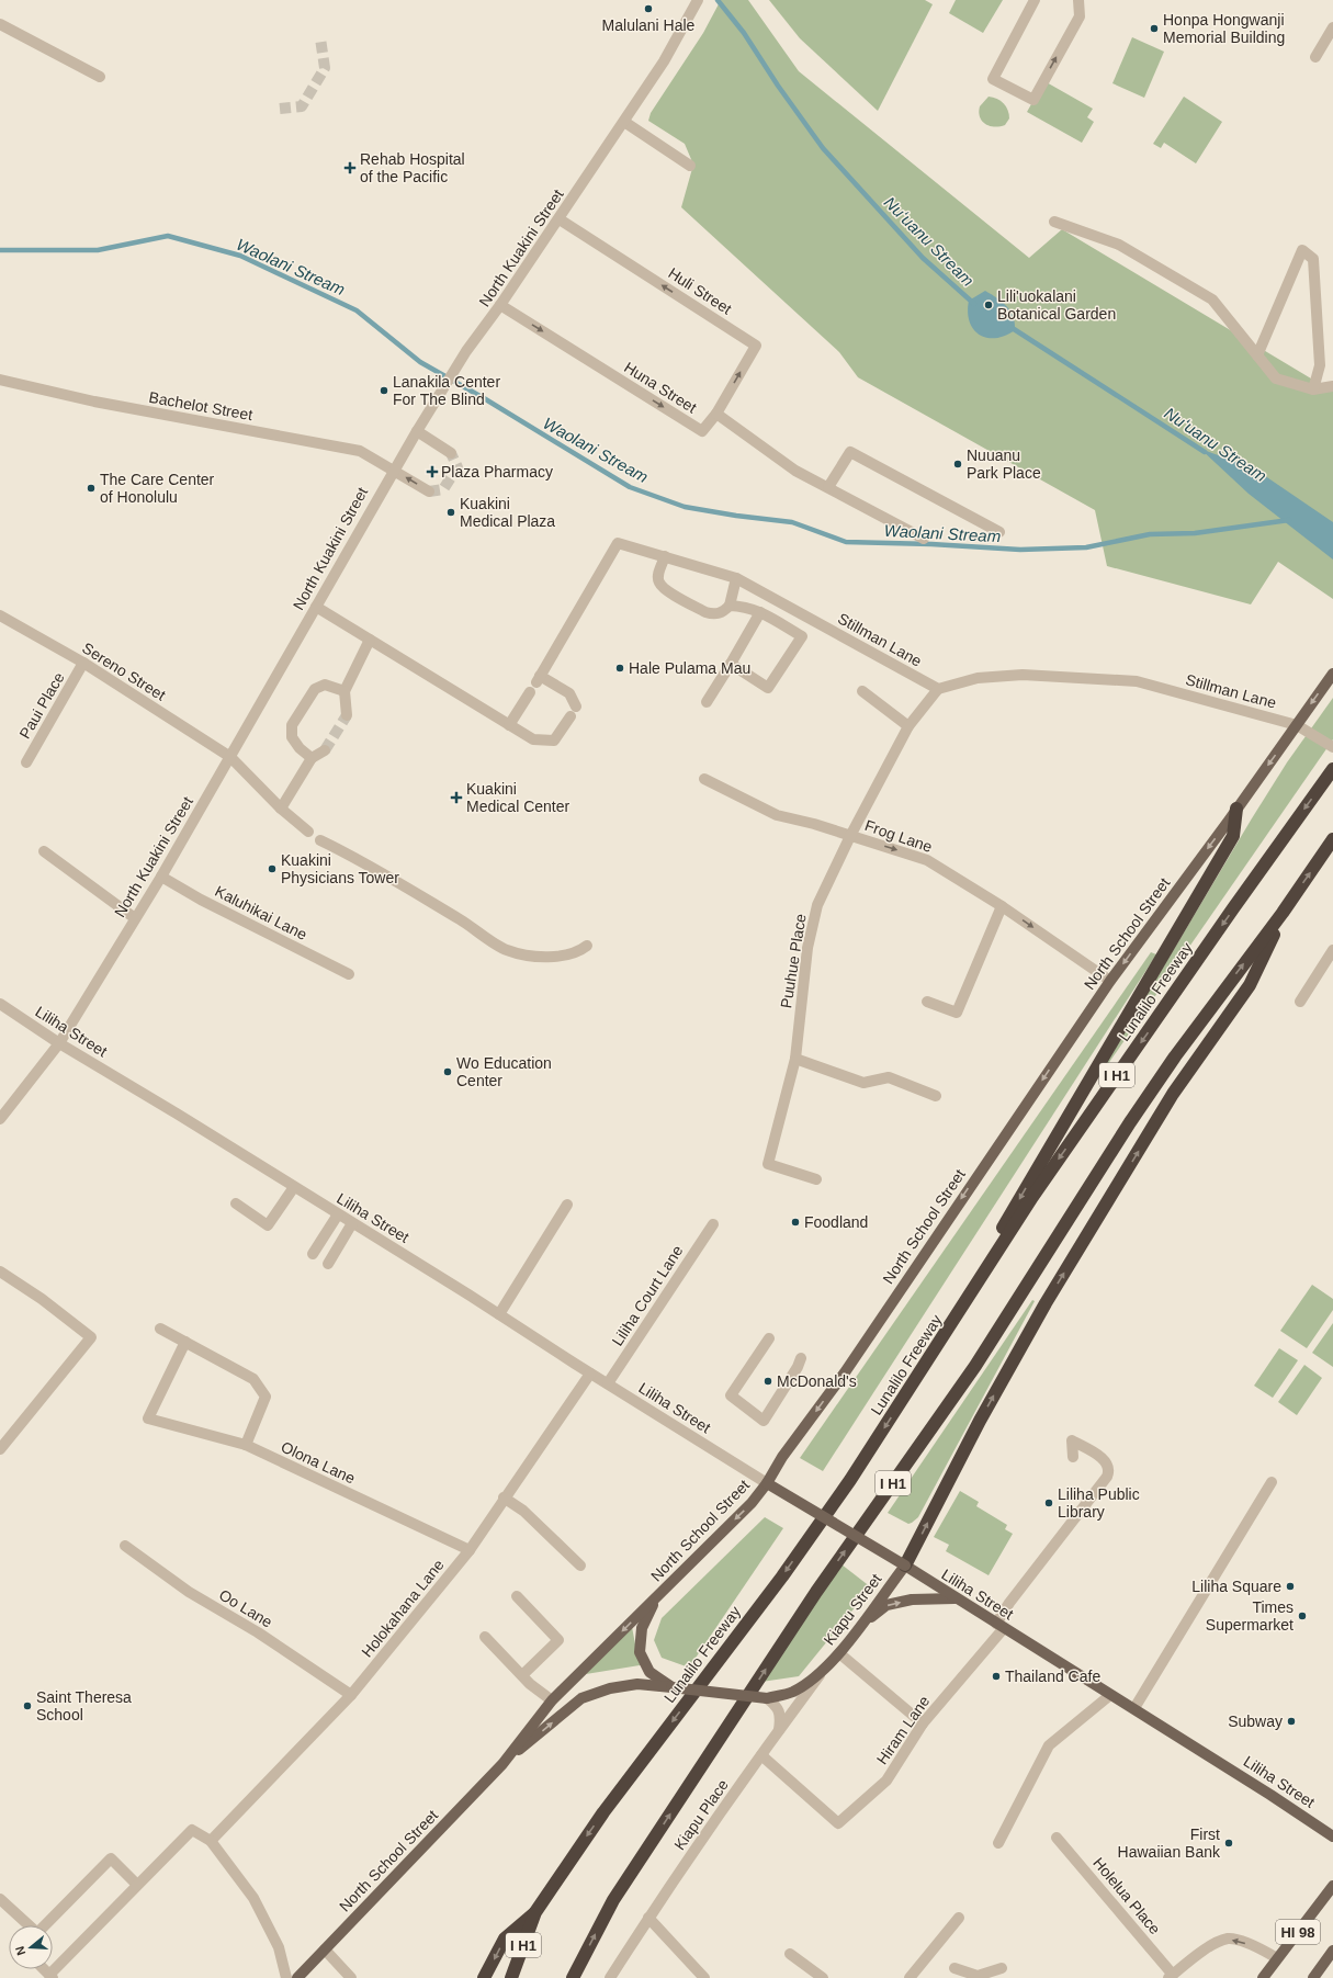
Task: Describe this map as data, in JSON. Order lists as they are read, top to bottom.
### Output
{
  "streets": {
    "highway": ["Lunalilo Freeway", "I H1"],
    "main road": [
      "North School Street",
      "Liliha Street",
      "Kiapu Street",
      "HI 98"
    ],
    "street": [
      "North Kuakini Street",
      "Huli Street",
      "Huna Street",
      "Bachelot Street",
      "Stillman Lane",
      "Sereno Street",
      "Paui Place",
      "Frog Lane",
      "Kaluhikai Lane",
      "Puuhue Place",
      "Liliha Court Lane",
      "Olona Lane",
      "Oo Lane",
      "Holokahana Lane",
      "Hiram Lane",
      "Kiapu Place",
      "Holelua Place"
    ]
  },
  "crossings": [
    ["North Kuakini Street", "Huli Street"],
    ["North Kuakini Street", "Huna Street"],
    ["North Kuakini Street", "Bachelot Street"],
    ["North Kuakini Street", "Sereno Street"],
    ["North Kuakini Street", "Kaluhikai Lane"],
    ["North Kuakini Street", "Liliha Street"],
    ["Huli Street", "Huna Street"],
    ["Stillman Lane", "North School Street"],
    ["Stillman Lane", "Puuhue Place"],
    ["Sereno Street", "Paui Place"],
    ["Frog Lane", "North School Street"],
    ["Frog Lane", "Puuhue Place"],
    ["North School Street", "Liliha Street"],
    ["North School Street", "Kiapu Street"],
    ["North School Street", "Kiapu Place"],
    ["Liliha Street", "Liliha Court Lane"],
    ["Liliha Street", "Holokahana Lane"],
    ["Liliha Street", "Kiapu Street"],
    ["Liliha Street", "Hiram Lane"],
    ["Olona Lane", "Holokahana Lane"],
    ["Oo Lane", "Holokahana Lane"],
    ["Kiapu Street", "Kiapu Place"],
    ["Hiram Lane", "Kiapu Place"]
  ],
  "one_way": ["Huna Street", "Frog Lane"],
  "water": ["Nuʻuanu Stream", "Waolani Stream"],
  "places": {
    "other": [
      "Malulani Hale",
      "Honpa Hongwanji Memorial Building",
      "Lili'uokalani Botanical Garden",
      "Lanakila Center For The Blind",
      "Nuuanu Park Place",
      "The Care Center of Honolulu",
      "Kuakini Medical Plaza",
      "Hale Pulama Mau",
      "Kuakini Physicians Tower",
      "Wo Education Center",
      "Foodland",
      "McDonald's",
      "Liliha Public Library",
      "Liliha Square",
      "Times Supermarket",
      "Thailand Cafe",
      "Saint Theresa School",
      "Subway",
      "First Hawaiian Bank"
    ],
    "health": ["Rehab Hospital of the Pacific", "Plaza Pharmacy", "Kuakini Medical Center"]
  },
  "north": "left"
}
